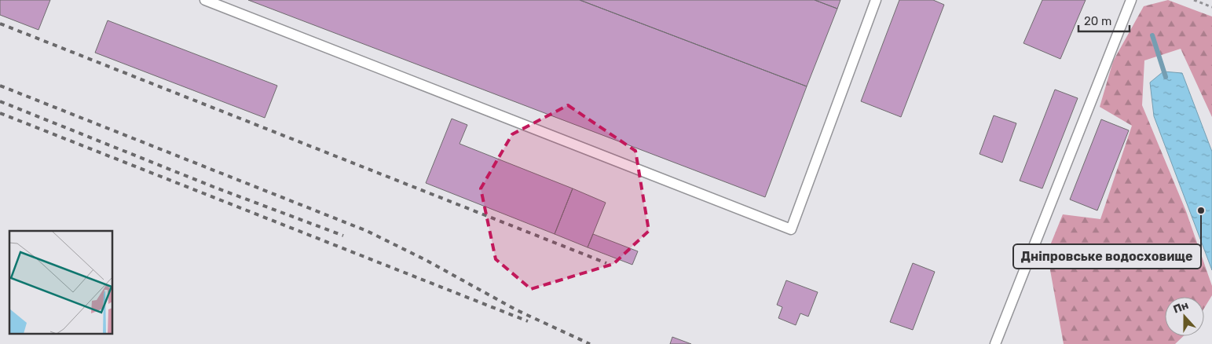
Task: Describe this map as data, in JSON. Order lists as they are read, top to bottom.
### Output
{
  "places": ["Дніпровське водосховище"],
  "scale_bar": "20 m",
  "north": "top"
}
